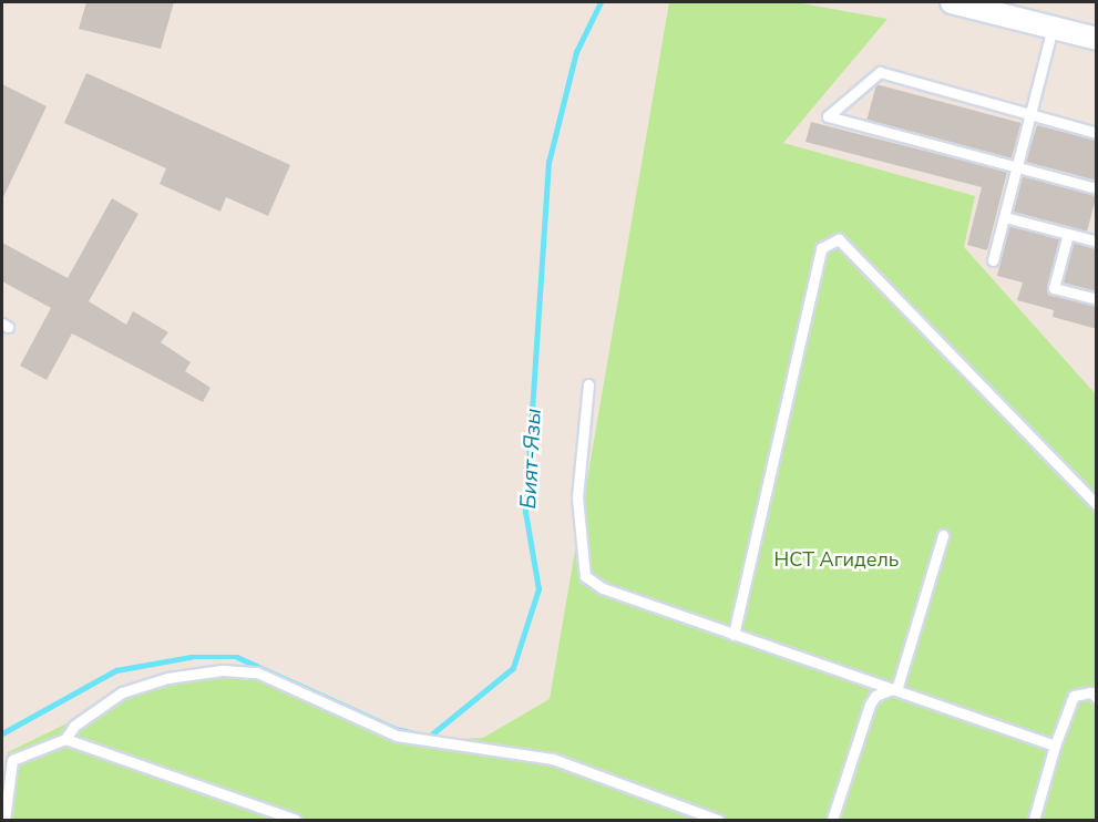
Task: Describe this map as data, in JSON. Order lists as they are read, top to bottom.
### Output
{
  "water": ["Бият-Язы"],
  "parks": ["НСТ Агидель"]
}
